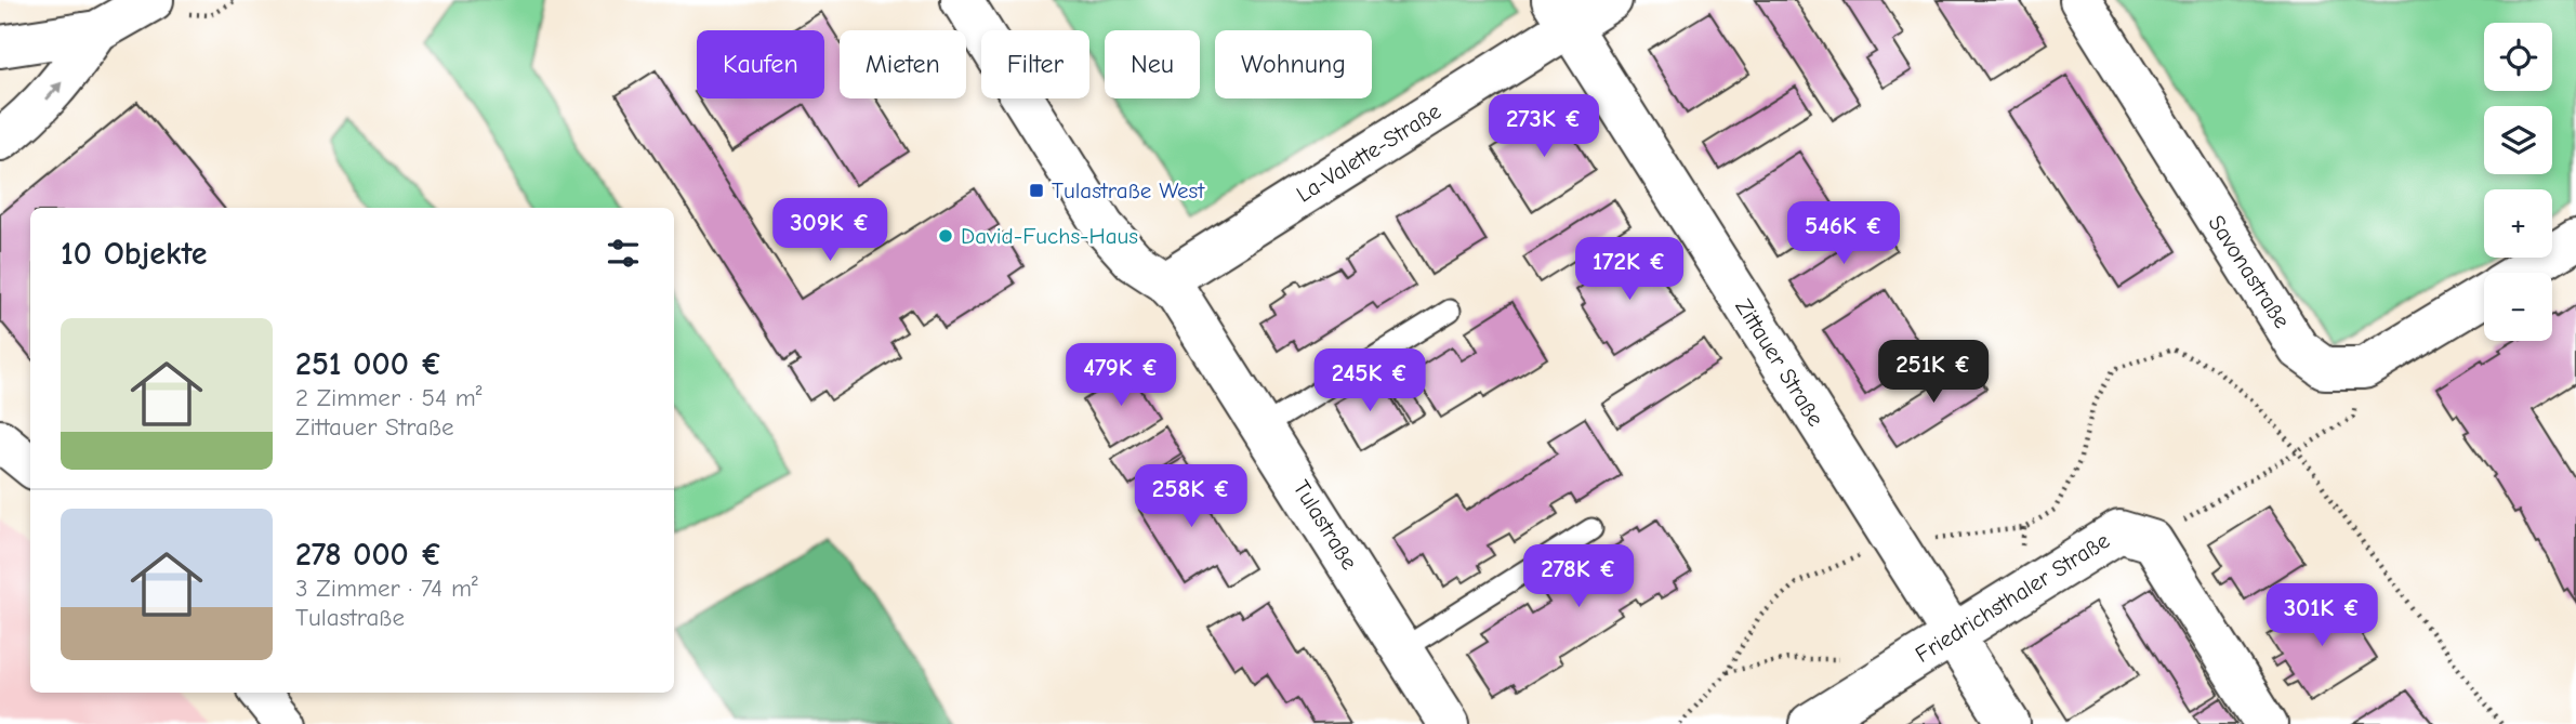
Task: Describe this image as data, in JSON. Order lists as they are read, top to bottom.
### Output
{
  "streets": {
    "street": [
      "La-Valette-Straße",
      "Savonastraße",
      "Zittauer Straße",
      "Tulastraße",
      "Friedrichsthaler Straße"
    ]
  },
  "crossings": [
    ["La-Valette-Straße", "Zittauer Straße"],
    ["La-Valette-Straße", "Tulastraße"],
    ["Zittauer Straße", "Friedrichsthaler Straße"]
  ],
  "places": {
    "transit": ["Tulastraße West"],
    "other": ["David-Fuchs-Haus"]
  },
  "page": {
    "map_buttons": ["+", "−"],
    "chip": [
      "Kaufen",
      "Mieten",
      "Filter",
      "Neu",
      "Wohnung"
    ],
    "price": [
      "273K €",
      "309K €",
      "546K €",
      "172K €",
      "251K €",
      "479K €",
      "245K €",
      "258K €",
      "278K €",
      "301K €"
    ],
    "heading": "10 Objekte",
    "list": [
      {
        "name": "251 000 €",
        "note": "2 Zimmer · 54 m² · Zittauer Straße"
      },
      {
        "name": "278 000 €",
        "note": "3 Zimmer · 74 m² · Tulastraße"
      }
    ]
  }
}
